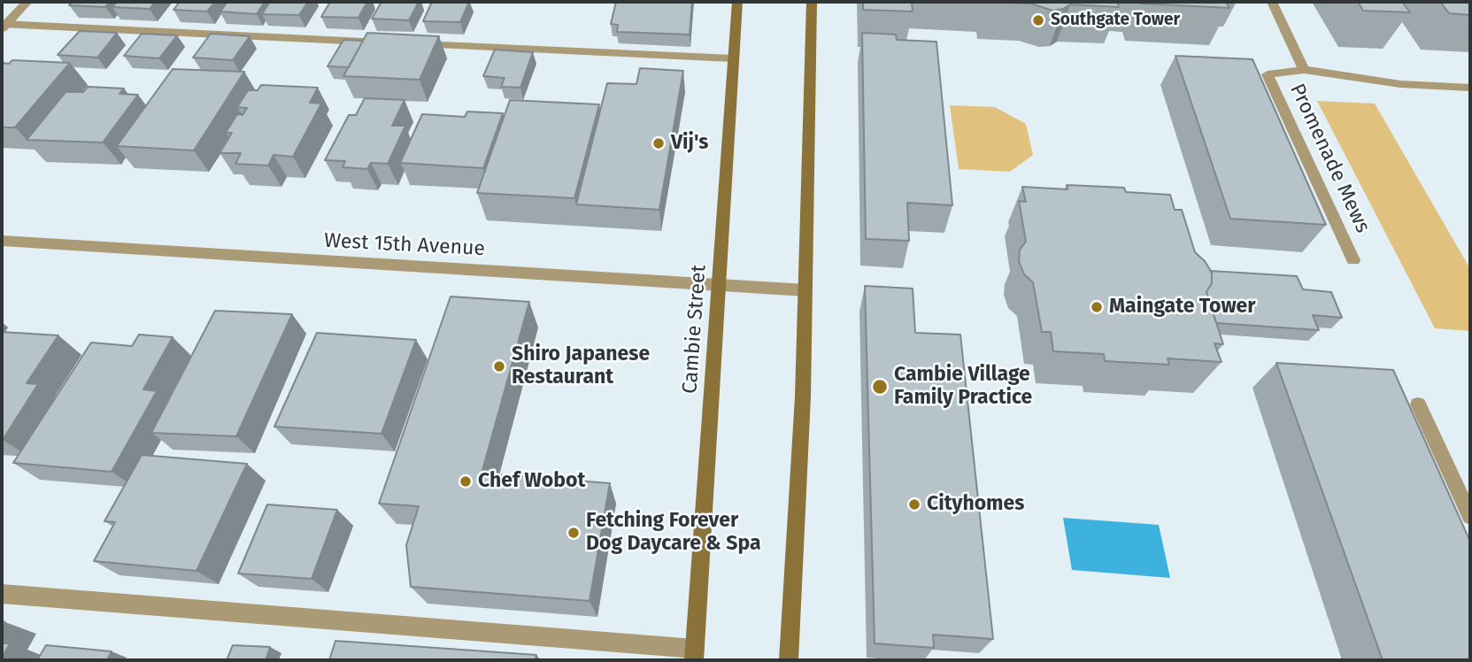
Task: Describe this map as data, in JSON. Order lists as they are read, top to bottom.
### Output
{
  "streets": {
    "main road": ["Cambie Street"],
    "street": ["Promenade Mews", "West 15th Avenue"]
  },
  "crossings": [
    ["West 15th Avenue", "Cambie Street"]
  ],
  "places": [
    "Southgate Tower",
    "Vij's",
    "Maingate Tower",
    "Shiro Japanese Restaurant",
    "Cambie Village Family Practice",
    "Chef Wobot",
    "Cityhomes",
    "Fetching Forever Dog Daycare & Spa"
  ]
}
